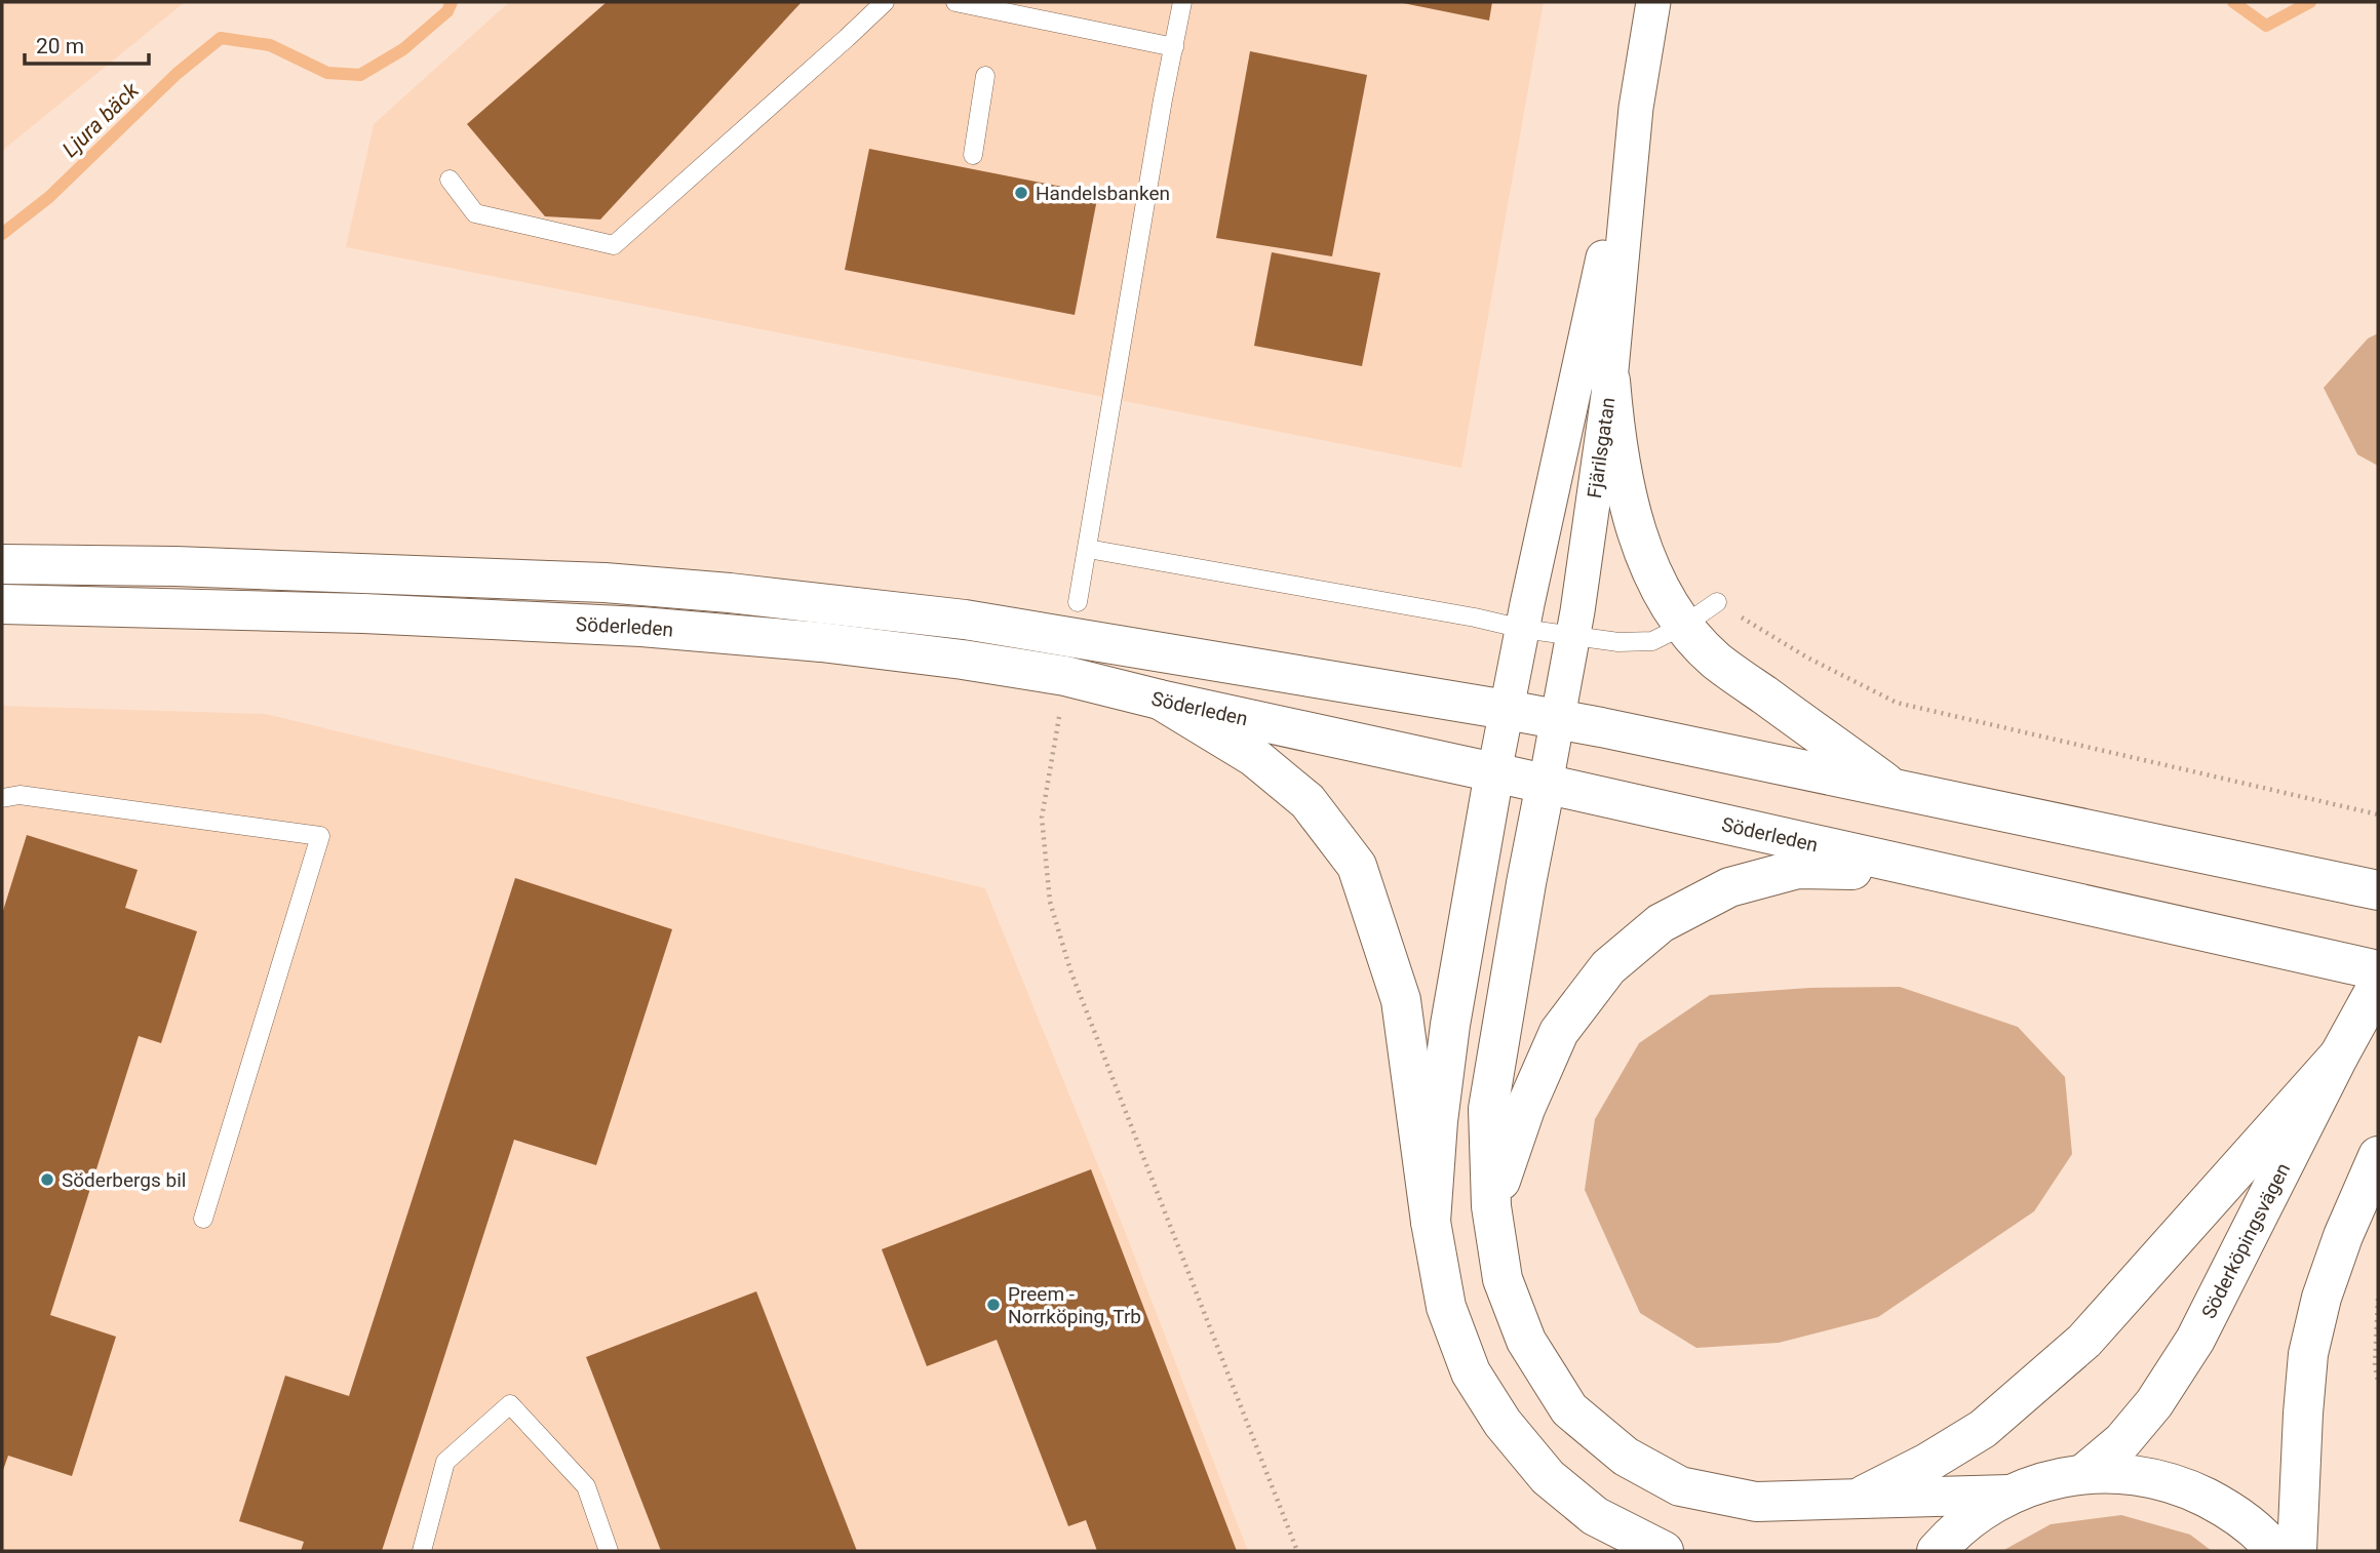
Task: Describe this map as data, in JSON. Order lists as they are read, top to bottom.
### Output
{
  "streets": {
    "main road": ["Söderleden", "Söderköpingsvägen"],
    "street": ["Fjärilsgatan"]
  },
  "crossings": [
    ["Fjärilsgatan", "Söderleden"]
  ],
  "water": ["Ljura bäck"],
  "places": ["Handelsbanken", "Söderbergs bil", "Preem - Norrköping, Trb"],
  "scale_bar": "20 m"
}
